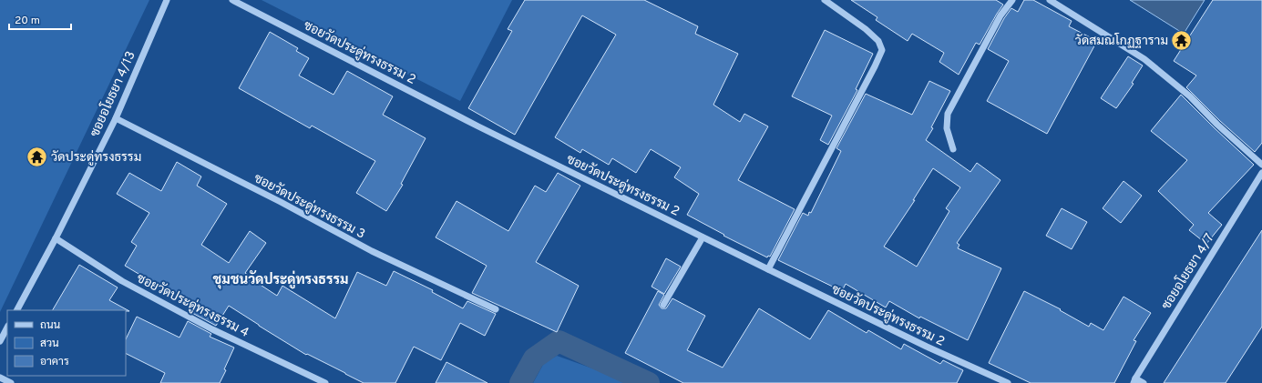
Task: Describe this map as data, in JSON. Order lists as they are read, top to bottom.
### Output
{
  "streets": {
    "street": [
      "ซอยวัดประดู่ทรงธรรม 2",
      "ซอยอโยธยา 4/13",
      "ซอยวัดประดู่ทรงธรรม 3",
      "ซอยอโยธยา 4/7",
      "ซอยวัดประดู่ทรงธรรม 4"
    ]
  },
  "crossings": [
    ["ซอยอโยธยา 4/13", "ซอยวัดประดู่ทรงธรรม 3"],
    ["ซอยอโยธยา 4/13", "ซอยวัดประดู่ทรงธรรม 4"]
  ],
  "districts": ["ชุมชนวัดประดู่ทรงธรรม"],
  "places": {
    "temple": ["วัดสมณโกฏฐาราม", "วัดประดู่ทรงธรรม"]
  },
  "legend": ["ถนน", "สวน", "อาคาร"],
  "scale_bar": "20 m"
}
